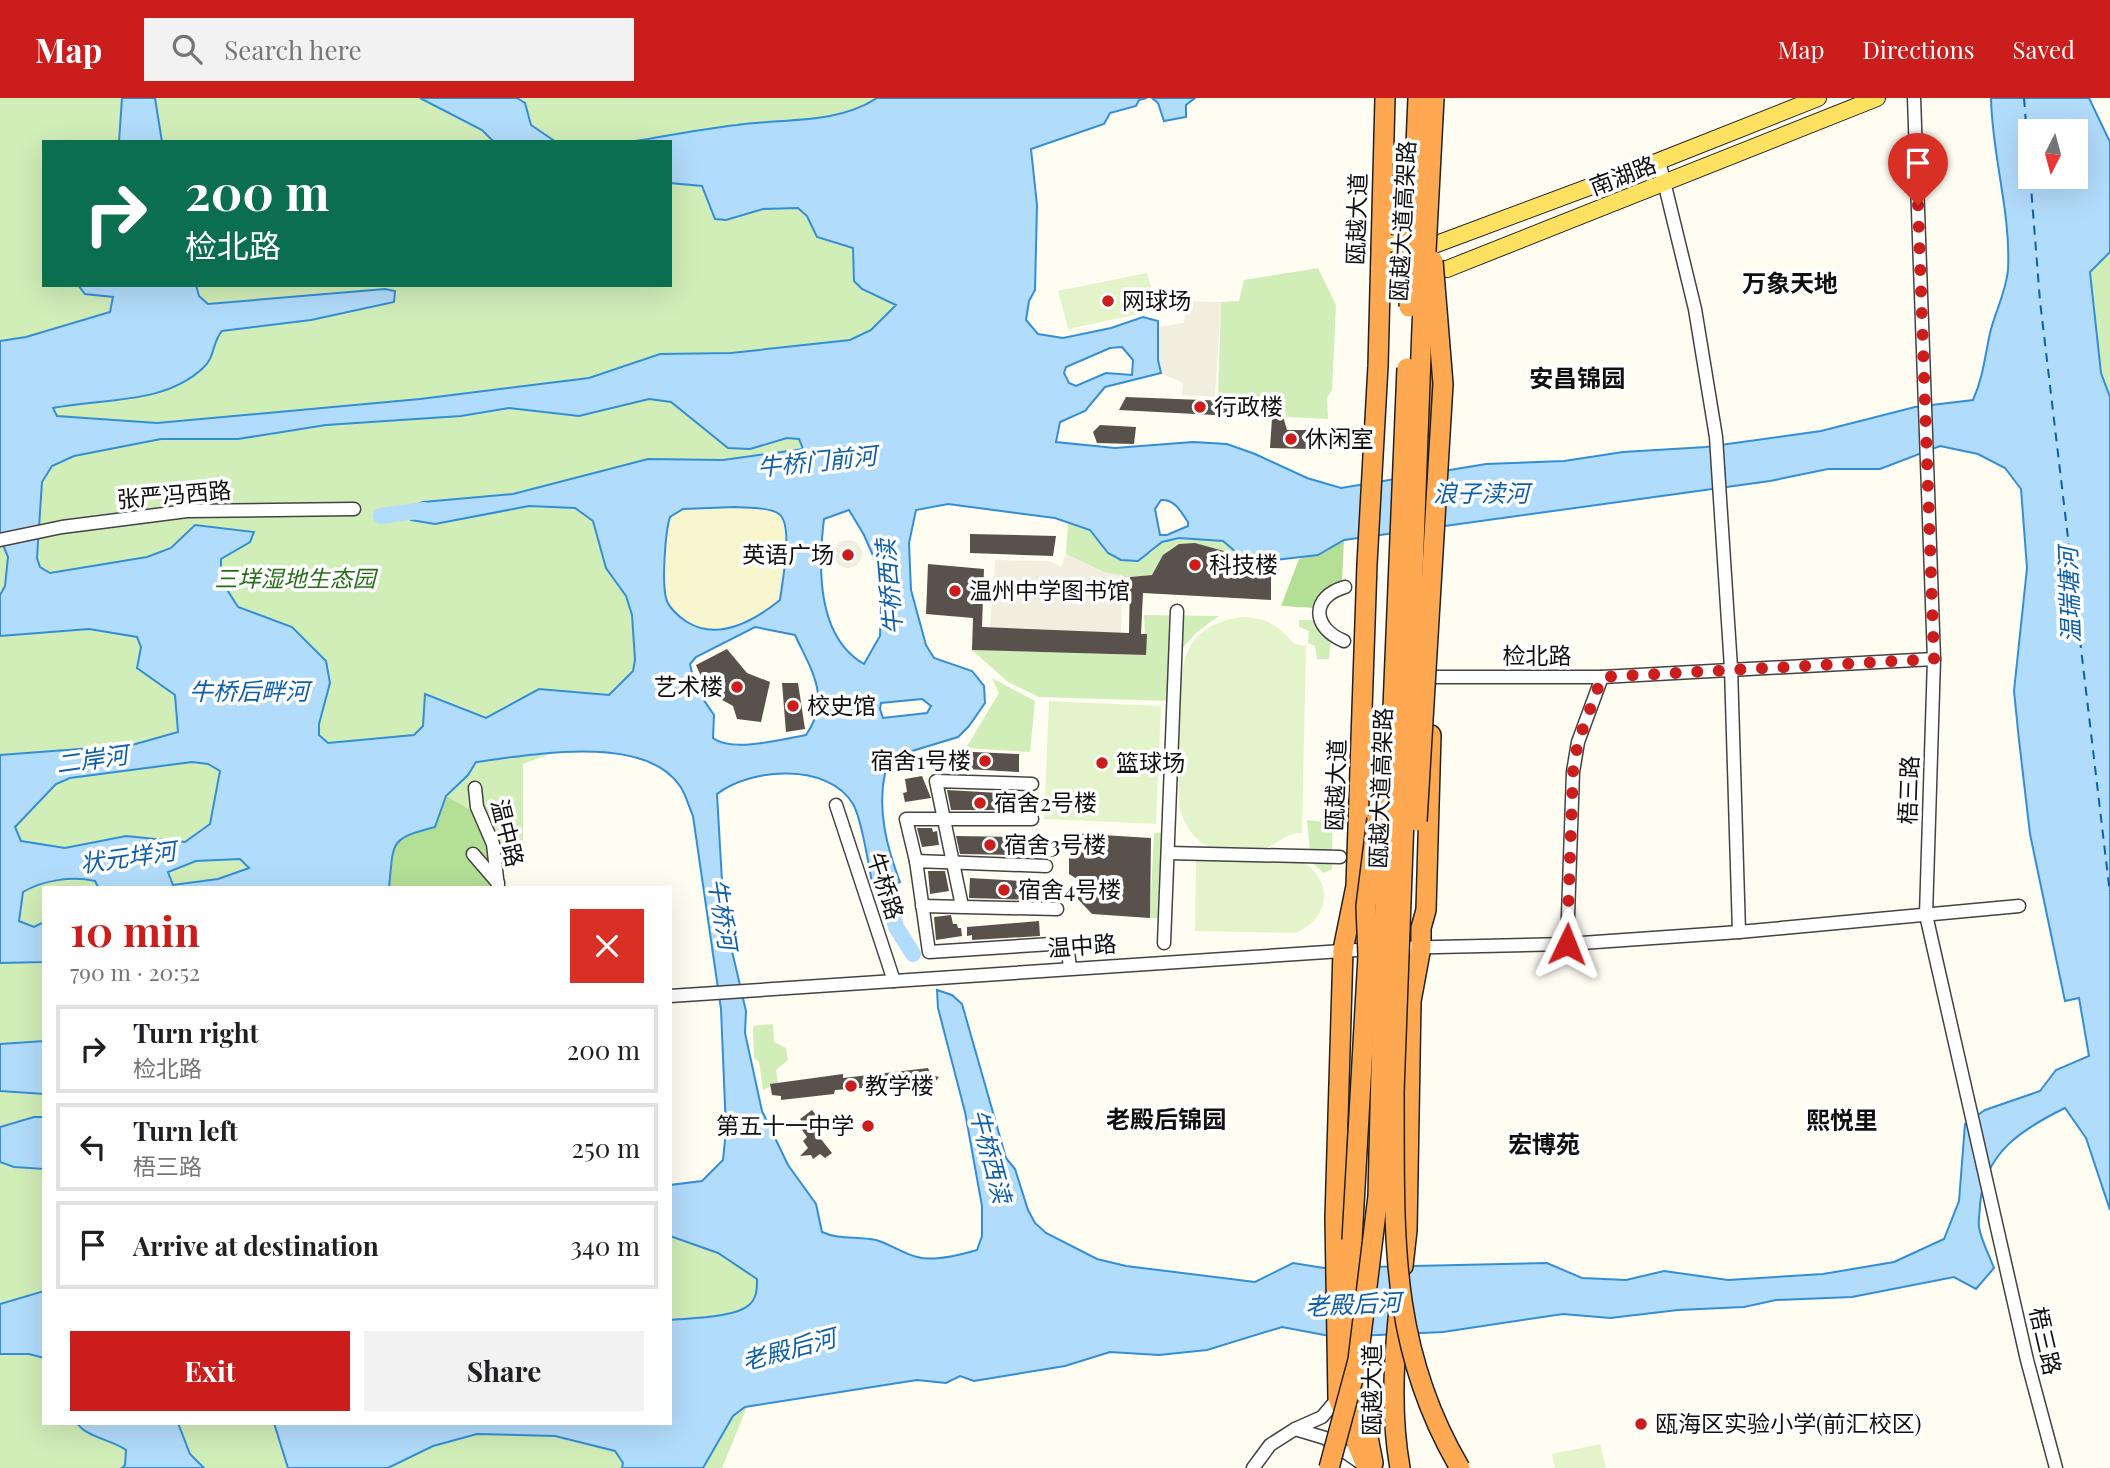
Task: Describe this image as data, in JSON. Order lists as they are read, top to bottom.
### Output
{
  "streets": {
    "highway": ["瓯越大道", "瓯越大道高架路"],
    "main road": ["南湖路"],
    "street": [
      "张严冯西路",
      "检北路",
      "梧三路",
      "温中路",
      "牛桥路"
    ]
  },
  "crossings": [
    ["南湖路", "瓯越大道"],
    ["瓯越大道", "瓯越大道高架路"],
    ["瓯越大道", "检北路"],
    ["瓯越大道", "温中路"],
    ["检北路", "梧三路"],
    ["梧三路", "温中路"],
    ["温中路", "牛桥路"]
  ],
  "districts": [
    "万象天地",
    "安昌锦园",
    "老殿后锦园",
    "熙悦里",
    "宏博苑"
  ],
  "water": [
    "牛桥门前河",
    "浪子渎河",
    "牛桥西渎",
    "温瑞塘河",
    "牛桥后畔河",
    "二岸河",
    "状元垟河",
    "牛桥河",
    "老殿后河"
  ],
  "parks": ["三垟湿地生态园"],
  "places": [
    "网球场",
    "行政楼",
    "休闲室",
    "英语广场",
    "科技楼",
    "温州中学图书馆",
    "艺术楼",
    "校史馆",
    "宿舍1号楼",
    "篮球场",
    "宿舍2号楼",
    "宿舍3号楼",
    "宿舍4号楼",
    "教学楼",
    "第五十一中学",
    "瓯海区实验小学(前汇校区)"
  ],
  "north": "bottom",
  "page": {
    "header": "Map",
    "search": "Search here",
    "nav": ["Map", "Directions", "Saved"],
    "turn": ["200 m", "检北路"],
    "heading": ["10 min", "790 m · 20:52"],
    "list": [
      {
        "name": "Turn right",
        "note": "检北路",
        "value": "200 m"
      },
      {
        "name": "Turn left",
        "note": "梧三路",
        "value": "250 m"
      },
      {
        "name": "Arrive at destination",
        "value": "340 m"
      }
    ],
    "buttons": ["Exit", "Share"]
  }
}
